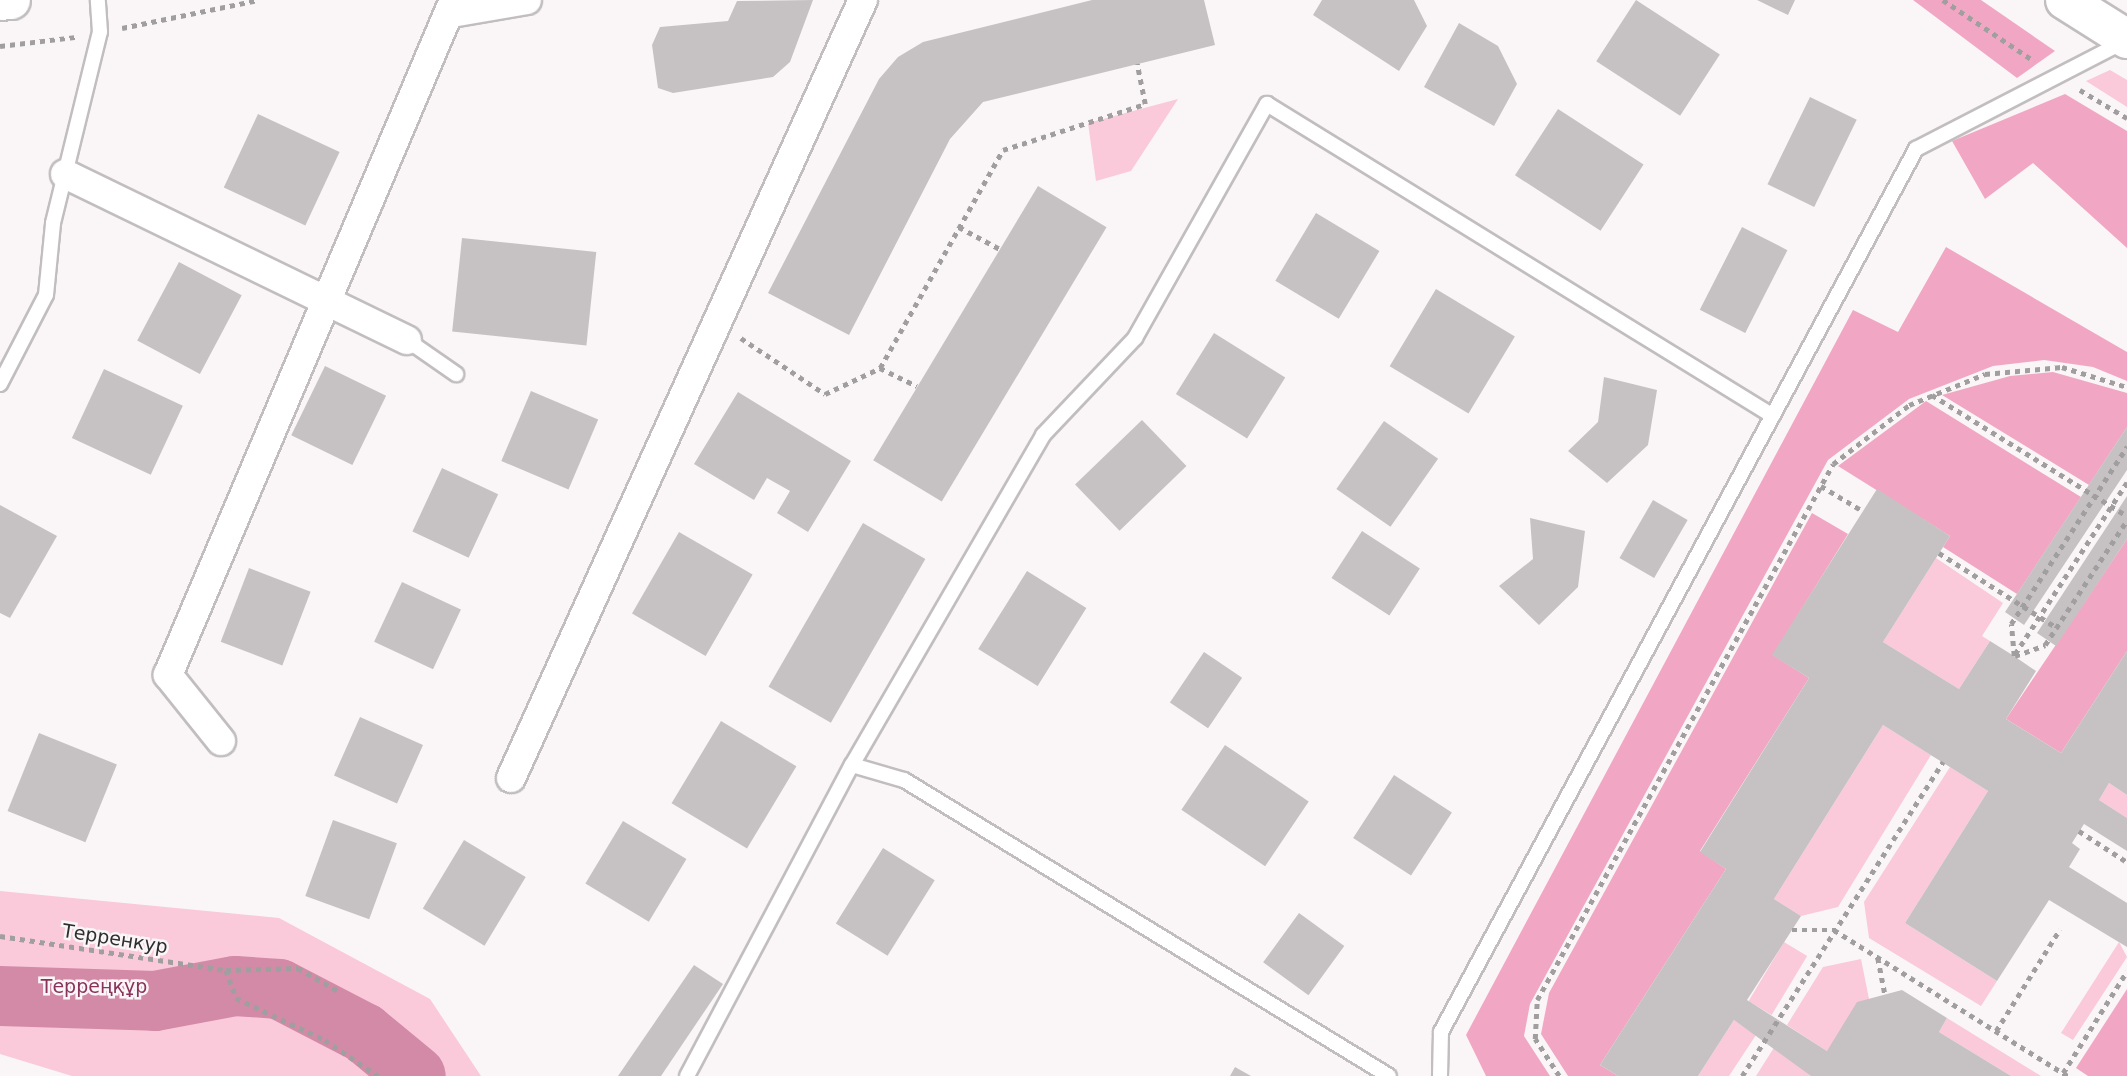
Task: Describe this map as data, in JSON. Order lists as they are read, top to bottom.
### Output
{
  "streets": {
    "path": ["Терренкур"]
  },
  "parks": ["Терреңқұр"]
}
